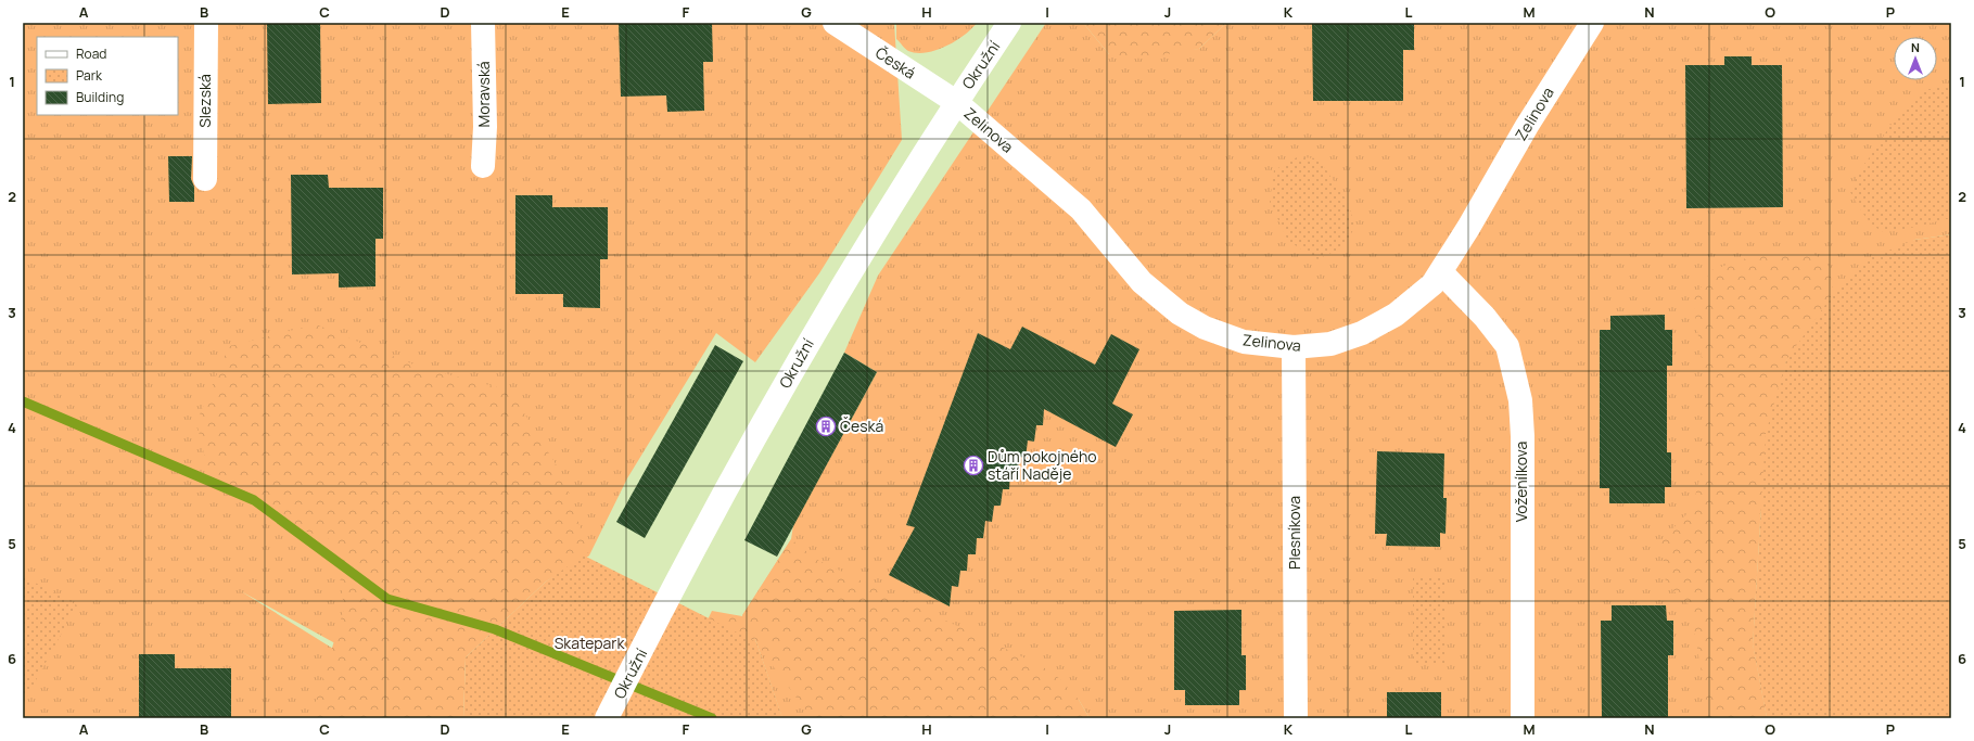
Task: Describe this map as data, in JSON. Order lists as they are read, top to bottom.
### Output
{
  "streets": {
    "street": [
      "Česká",
      "Okružní",
      "Moravská",
      "Slezská",
      "Zelinova",
      "Voženílkova",
      "Plesníkova"
    ]
  },
  "crossings": [
    ["Česká", "Okružní"],
    ["Česká", "Zelinova"],
    ["Okružní", "Zelinova"],
    ["Zelinova", "Voženílkova"],
    ["Zelinova", "Plesníkova"]
  ],
  "parks": ["Skatepark"],
  "places": {
    "building": ["Česká", "Dům pokojného stáří Naděje"]
  },
  "legend": ["Road", "Park", "Building"],
  "north": "top",
  "grid": {
    "columns": [
      "A",
      "B",
      "C",
      "D",
      "E",
      "F",
      "G",
      "H",
      "I",
      "J",
      "K",
      "L",
      "M",
      "N",
      "O",
      "P"
    ],
    "rows": [
      "1",
      "2",
      "3",
      "4",
      "5",
      "6"
    ]
  }
}
